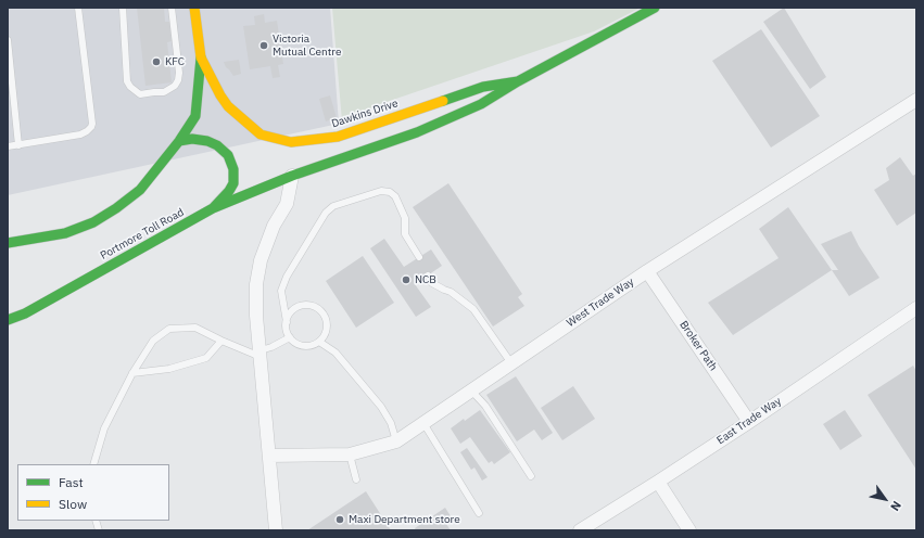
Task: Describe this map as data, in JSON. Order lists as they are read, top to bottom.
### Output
{
  "streets": {
    "main road": ["Dawkins Drive", "Portmore Toll Road"],
    "street": ["West Trade Way", "Broker Path", "East Trade Way"]
  },
  "crossings": [
    ["Dawkins Drive", "Portmore Toll Road"],
    ["West Trade Way", "Broker Path"],
    ["Broker Path", "East Trade Way"]
  ],
  "places": [
    "Victoria Mutual Centre",
    "KFC",
    "NCB",
    "Maxi Department store"
  ],
  "legend": ["Fast", "Slow"],
  "north": "bottom right"
}
